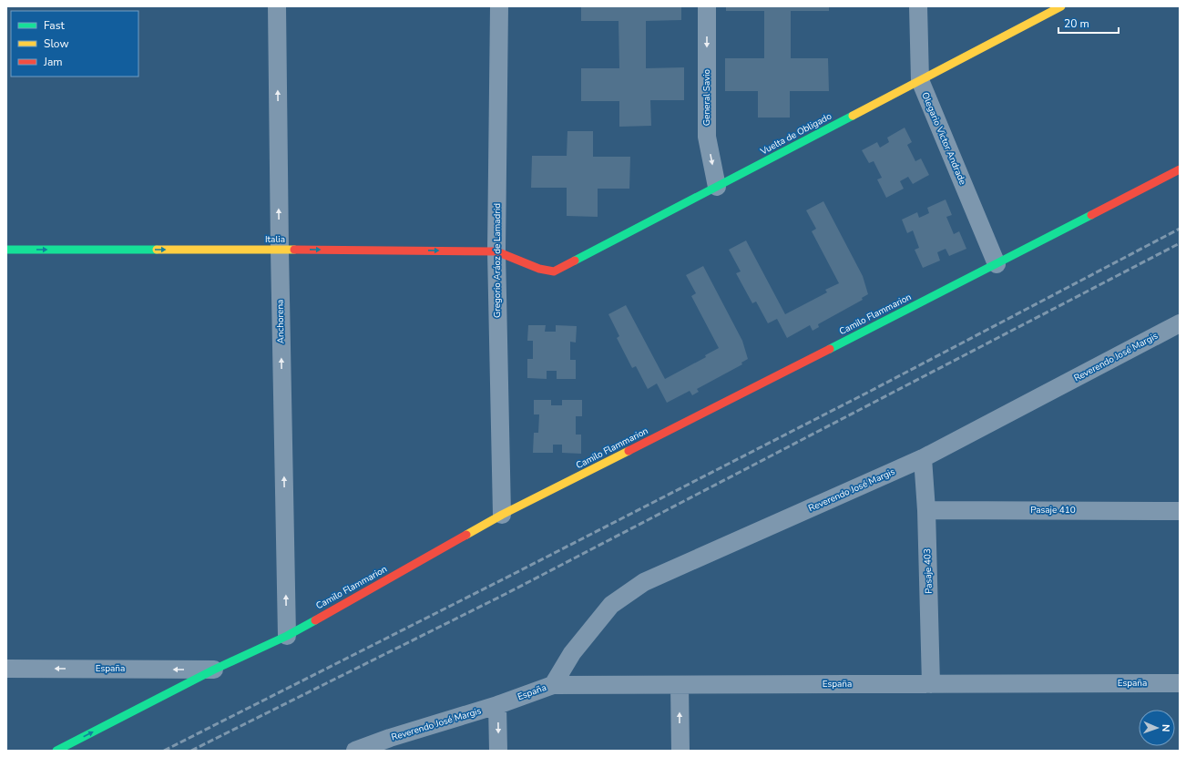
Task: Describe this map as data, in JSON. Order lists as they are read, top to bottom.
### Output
{
  "streets": {
    "street": [
      "General Savio",
      "Vuelta de Obligado",
      "Olegario Victor Andrade",
      "Italia",
      "Gregorio Aráoz de Lamadrid",
      "Camilo Flammarion",
      "Anchorena",
      "Reverendo José Margis",
      "Pasaje 410",
      "Pasaje 403",
      "España"
    ]
  },
  "crossings": [
    ["General Savio", "Vuelta de Obligado"],
    ["Vuelta de Obligado", "Olegario Victor Andrade"],
    ["Vuelta de Obligado", "Italia"],
    ["Olegario Victor Andrade", "Camilo Flammarion"],
    ["Italia", "Gregorio Aráoz de Lamadrid"],
    ["Italia", "Anchorena"],
    ["Gregorio Aráoz de Lamadrid", "Camilo Flammarion"],
    ["Camilo Flammarion", "Anchorena"],
    ["Camilo Flammarion", "España"],
    ["Reverendo José Margis", "Pasaje 403"],
    ["Reverendo José Margis", "España"],
    ["Pasaje 410", "Pasaje 403"],
    ["Pasaje 403", "España"]
  ],
  "one_way": ["General Savio", "Italia", "Anchorena"],
  "legend": ["Fast", "Slow", "Jam"],
  "scale_bar": "20 m",
  "north": "right"
}
